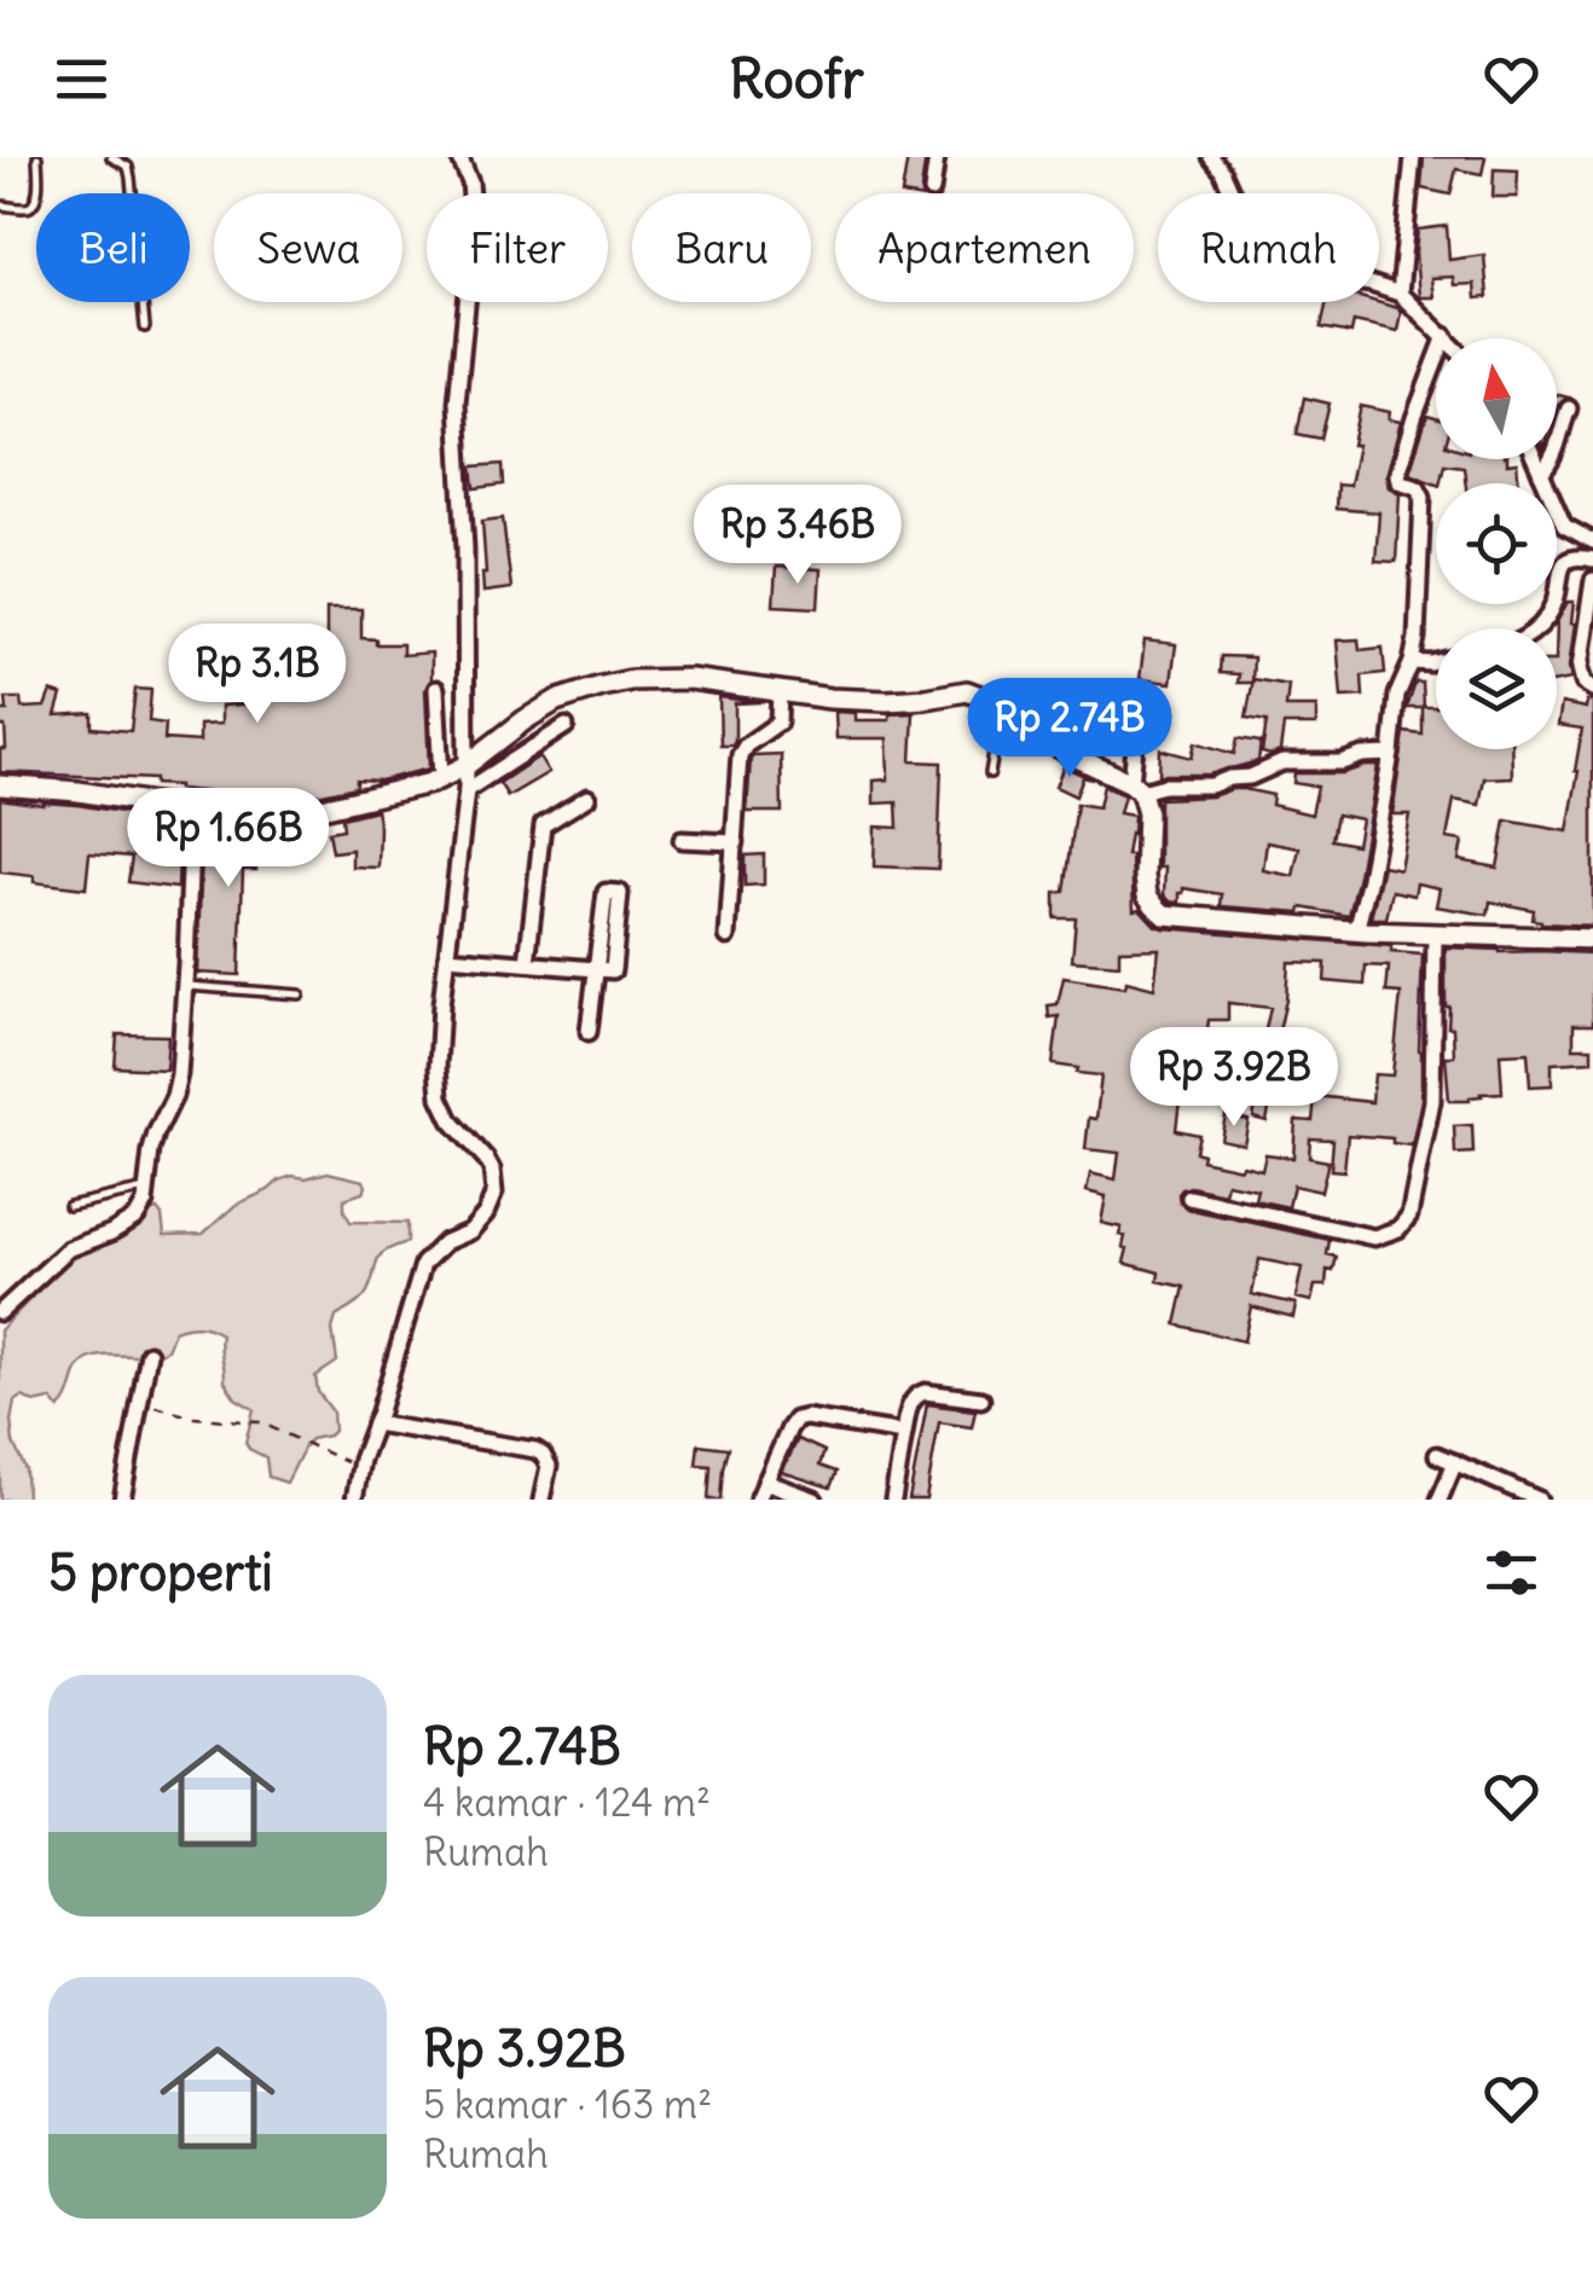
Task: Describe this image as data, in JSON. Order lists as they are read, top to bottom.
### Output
{
  "north": "top",
  "page": {
    "header": "Roofr",
    "chip": [
      "Beli",
      "Sewa",
      "Filter",
      "Baru",
      "Apartemen",
      "Rumah"
    ],
    "price": [
      "Rp 3.46B",
      "Rp 3.1B",
      "Rp 2.74B",
      "Rp 1.66B",
      "Rp 3.92B"
    ],
    "heading": "5 properti",
    "list": [
      {
        "name": "Rp 2.74B",
        "note": "4 kamar · 124 m² · Rumah"
      },
      {
        "name": "Rp 3.92B",
        "note": "5 kamar · 163 m² · Rumah"
      }
    ]
  }
}
